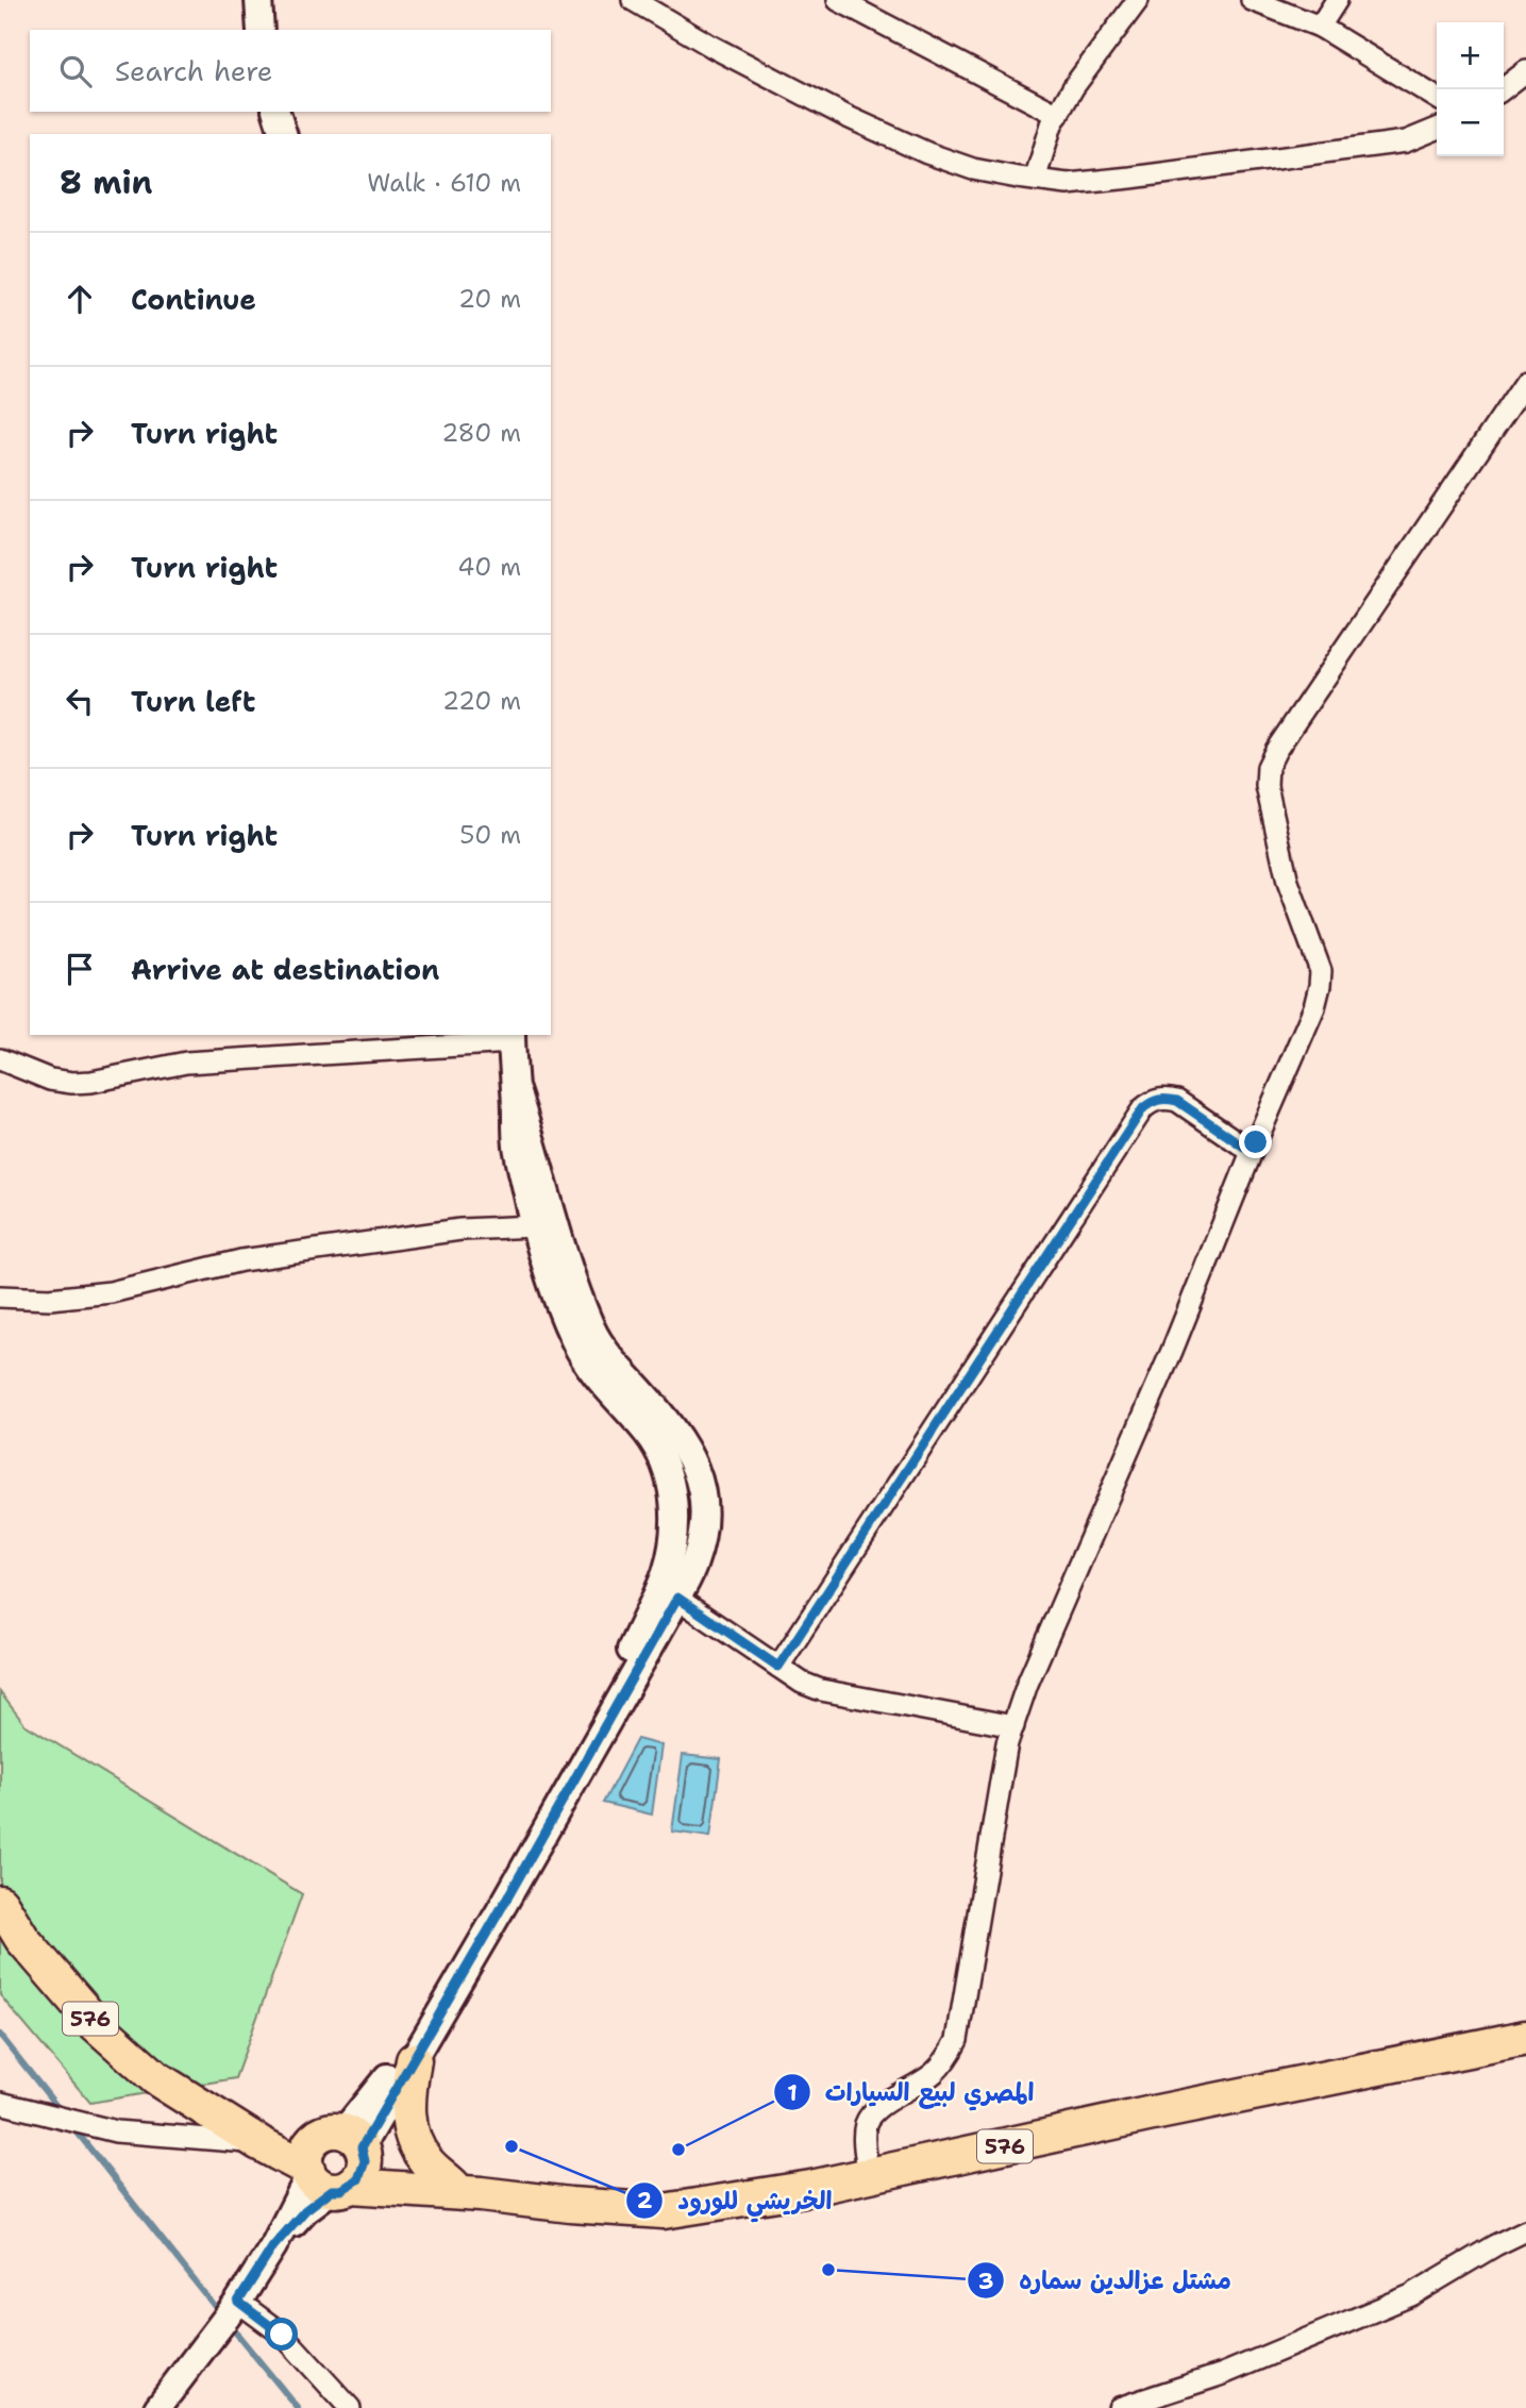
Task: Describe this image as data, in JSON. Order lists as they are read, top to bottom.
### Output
{
  "streets": {
    "main road": ["576"]
  },
  "places": ["الخريشي للورود", "المصري لبيع السيارات", "مشتل عزالدين سماره"],
  "page": {
    "map_buttons": ["+", "−"],
    "search": "Search here",
    "heading": ["8 min", "Walk · 610 m"],
    "list": [
      ["Continue", "20 m"],
      ["Turn right", "280 m"],
      ["Turn right", "40 m"],
      ["Turn left", "220 m"],
      ["Turn right", "50 m"],
      "Arrive at destination"
    ]
  }
}
